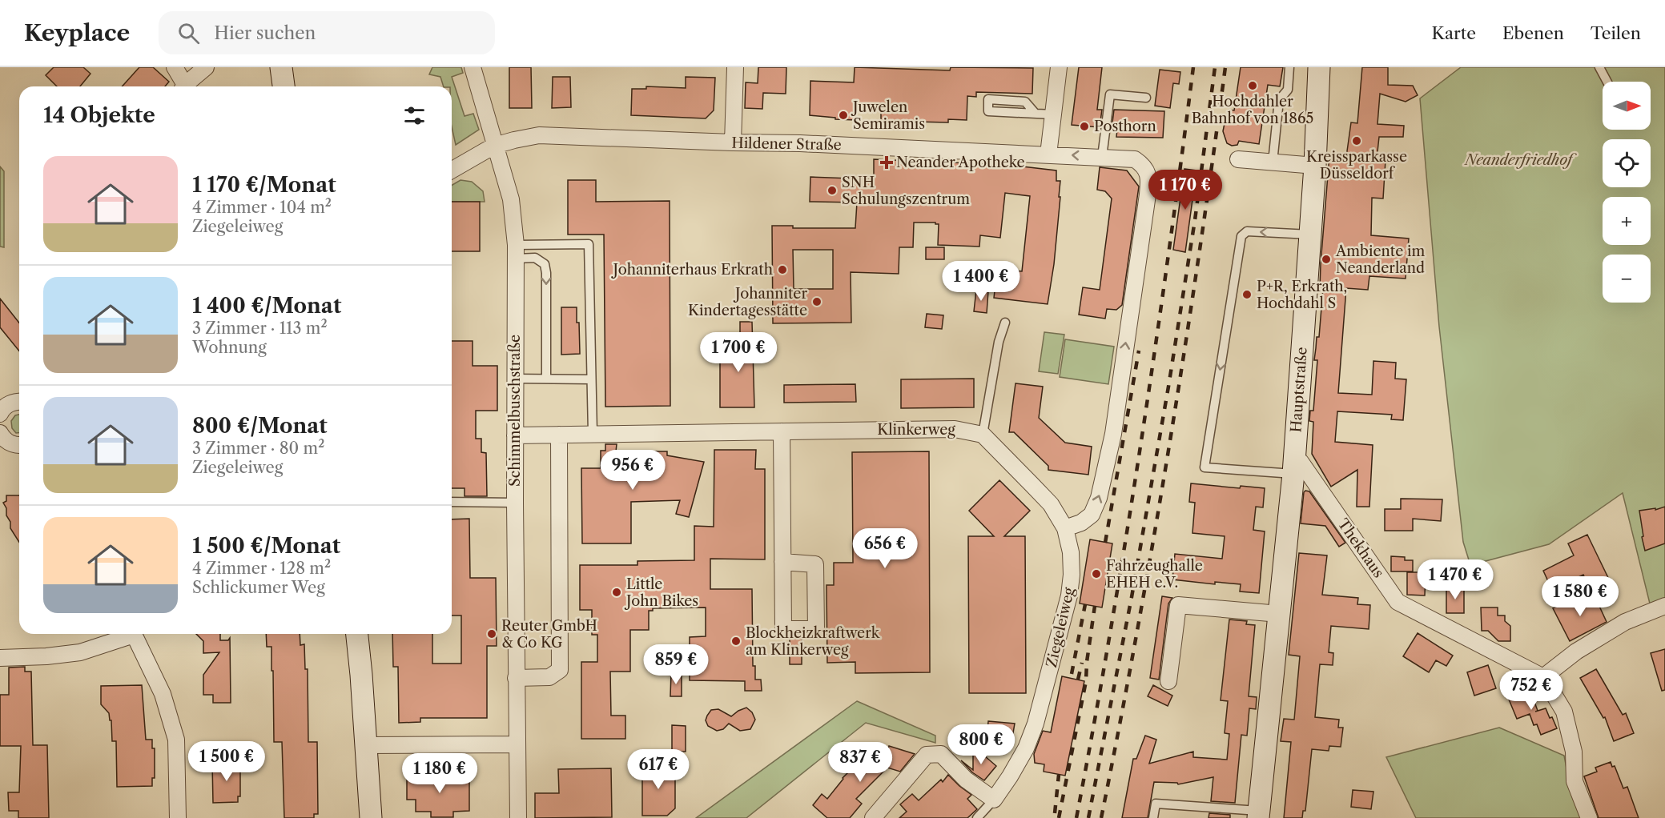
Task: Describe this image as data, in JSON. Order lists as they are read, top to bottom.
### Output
{
  "streets": {
    "street": [
      "Hildener Straße",
      "Hauptstraße",
      "Schimmelbuschstraße",
      "Klinkerweg",
      "Thekhaus",
      "Ziegeleiweg"
    ]
  },
  "crossings": [
    ["Hildener Straße", "Schimmelbuschstraße"],
    ["Hildener Straße", "Ziegeleiweg"],
    ["Hauptstraße", "Thekhaus"],
    ["Schimmelbuschstraße", "Klinkerweg"]
  ],
  "parks": ["Neanderfriedhof"],
  "places": {
    "other": [
      "Hochdahler Bahnhof von 1865",
      "Juwelen Semiramis",
      "Posthorn",
      "Kreissparkasse Düsseldorf",
      "SNH Schulungszentrum",
      "Ambiente im Neanderland",
      "Johanniterhaus Erkrath",
      "P+R, Erkrath, Hochdahl S",
      "Johanniter Kindertagesstätte",
      "Fahrzeughalle EHEH e.V.",
      "Little John Bikes",
      "Reuter GmbH & Co KG",
      "Blockheizkraftwerk am Klinkerweg"
    ],
    "health": ["Neander Apotheke"]
  },
  "north": "right",
  "page": {
    "header": "Keyplace",
    "search": "Hier suchen",
    "nav": ["Karte", "Ebenen", "Teilen"],
    "map_buttons": ["+", "−"],
    "heading": "14 Objekte",
    "list": [
      {
        "name": "1 170 €/Monat",
        "note": "4 Zimmer · 104 m² · Ziegeleiweg"
      },
      {
        "name": "1 400 €/Monat",
        "note": "3 Zimmer · 113 m² · Wohnung"
      },
      {
        "name": "800 €/Monat",
        "note": "3 Zimmer · 80 m² · Ziegeleiweg"
      },
      {
        "name": "1 500 €/Monat",
        "note": "4 Zimmer · 128 m² · Schlickumer Weg"
      }
    ],
    "price": [
      "1 170 €",
      "1 400 €",
      "1 700 €",
      "956 €",
      "656 €",
      "1 470 €",
      "1 580 €",
      "859 €",
      "752 €",
      "800 €",
      "1 500 €",
      "837 €",
      "617 €",
      "1 180 €"
    ]
  }
}
